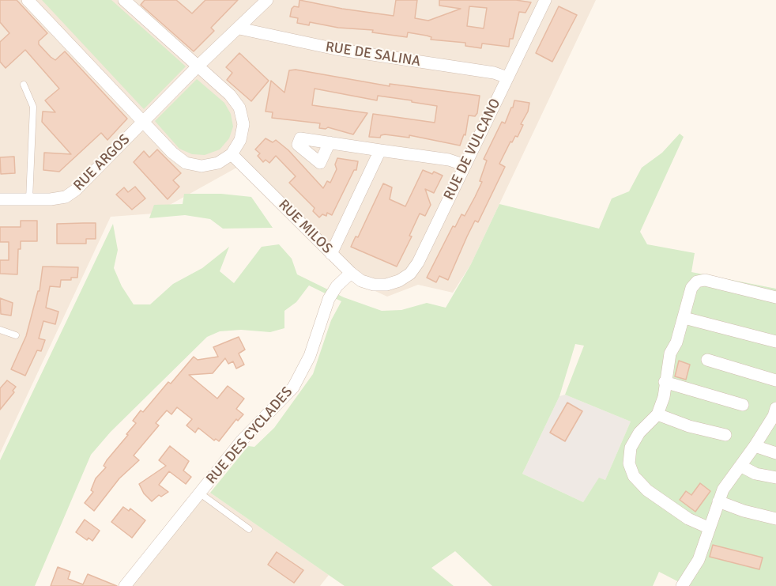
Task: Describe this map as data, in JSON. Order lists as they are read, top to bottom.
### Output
{
  "streets": {
    "street": [
      "RUE DE SALINA",
      "RUE DE VULCANO",
      "RUE ARGOS",
      "RUE MILOS",
      "RUE DES CYCLADES"
    ]
  },
  "crossings": [
    ["RUE DE SALINA", "RUE DE VULCANO"],
    ["RUE DE VULCANO", "RUE MILOS"],
    ["RUE ARGOS", "RUE MILOS"],
    ["RUE MILOS", "RUE DES CYCLADES"]
  ]
}
